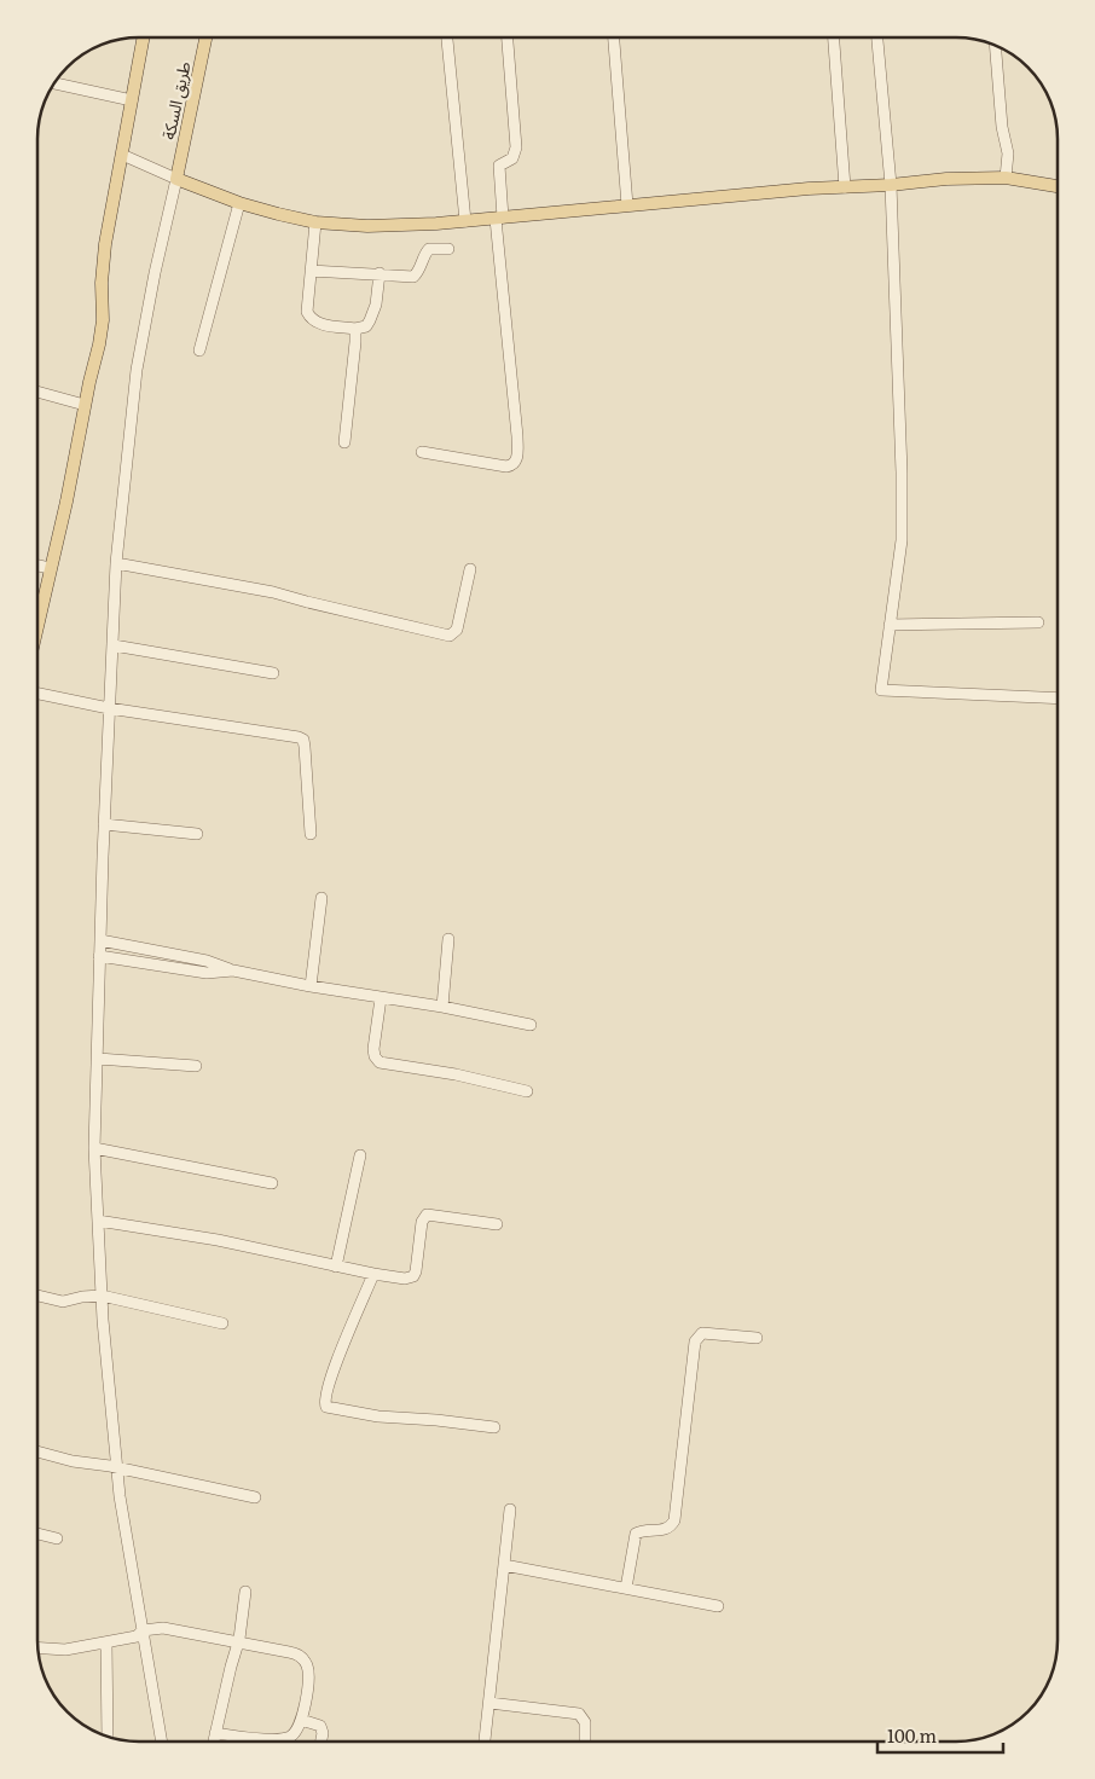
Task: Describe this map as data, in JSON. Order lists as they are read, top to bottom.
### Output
{
  "streets": {
    "main road": ["طريق السكة"]
  },
  "scale_bar": "100 m"
}
